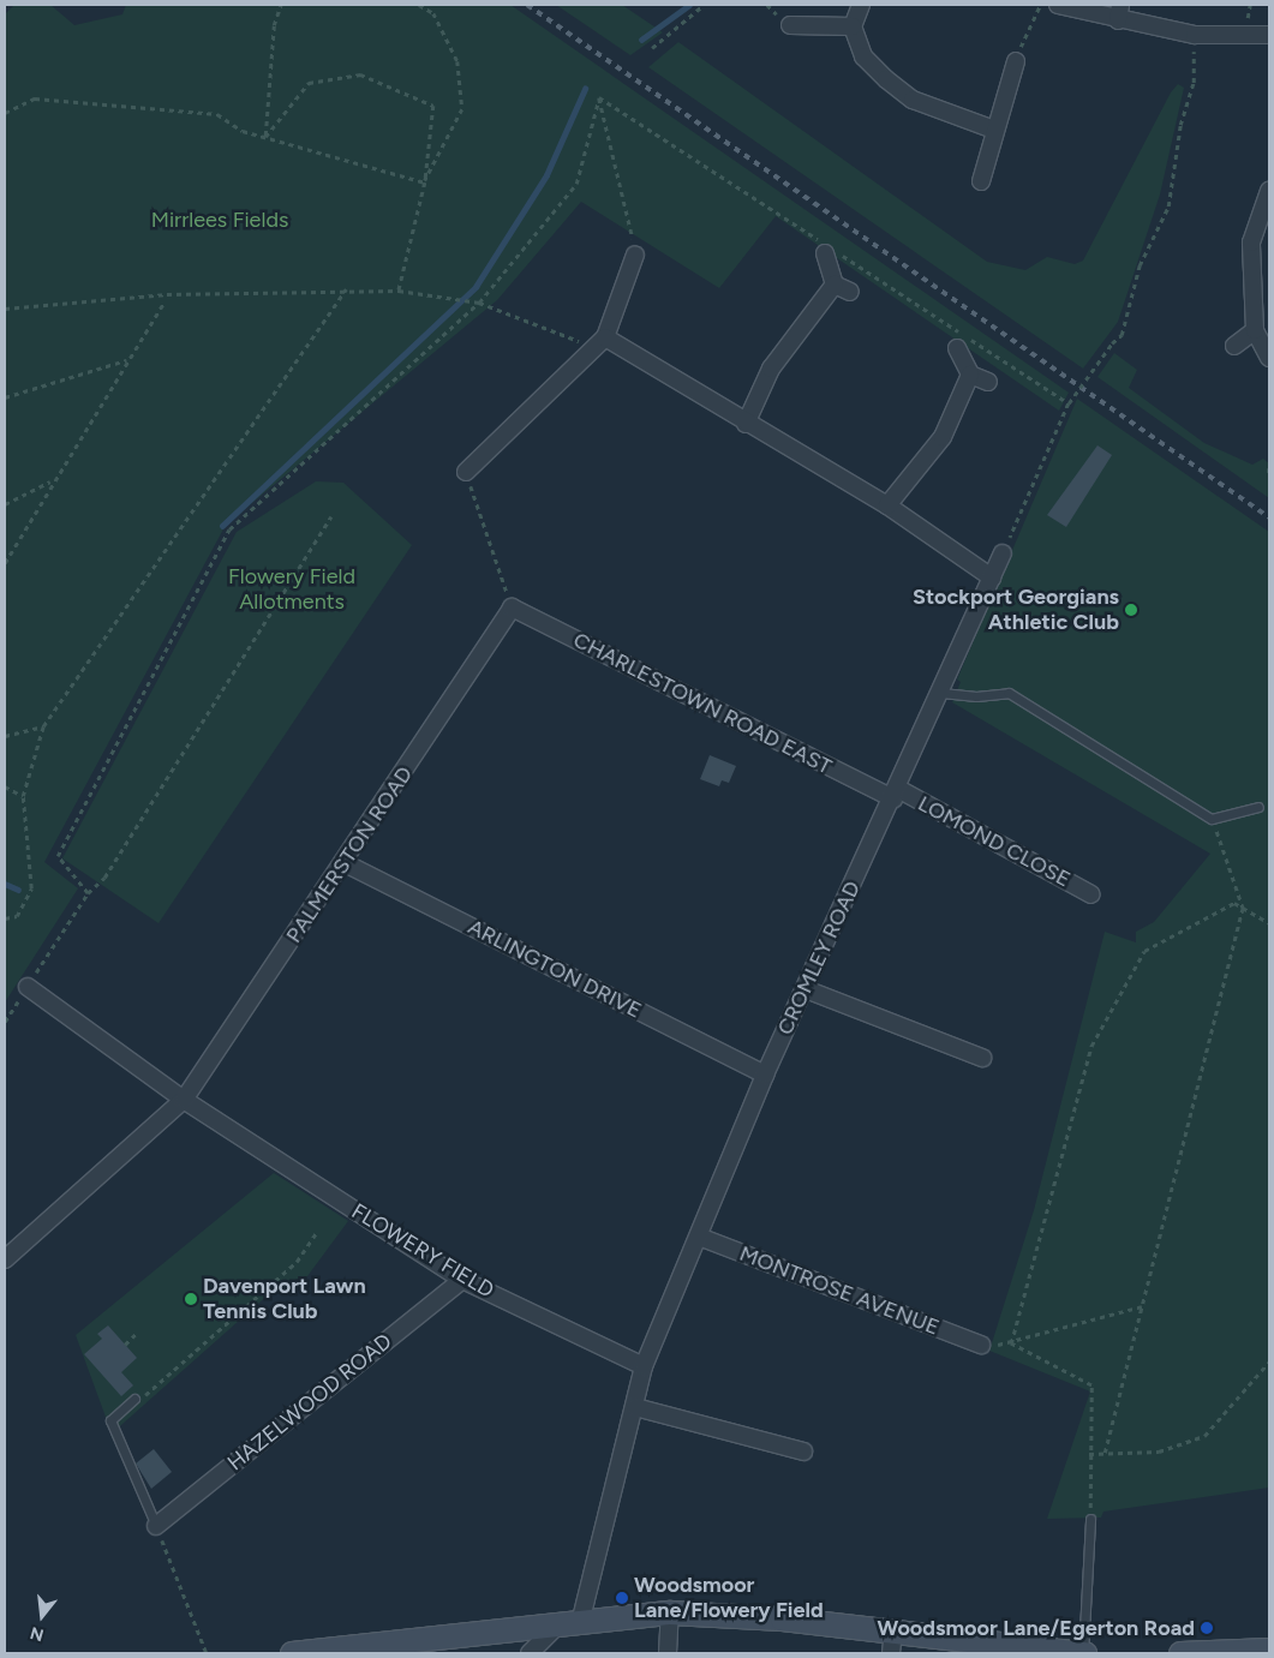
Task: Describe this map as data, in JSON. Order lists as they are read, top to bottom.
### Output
{
  "streets": {
    "street": [
      "CHARLESTOWN ROAD EAST",
      "LOMOND CLOSE",
      "PALMERSTON ROAD",
      "CROMLEY ROAD",
      "ARLINGTON DRIVE",
      "FLOWERY FIELD",
      "MONTROSE AVENUE",
      "HAZELWOOD ROAD"
    ]
  },
  "crossings": [
    ["CHARLESTOWN ROAD EAST", "LOMOND CLOSE"],
    ["CHARLESTOWN ROAD EAST", "PALMERSTON ROAD"],
    ["CHARLESTOWN ROAD EAST", "CROMLEY ROAD"],
    ["LOMOND CLOSE", "CROMLEY ROAD"],
    ["PALMERSTON ROAD", "ARLINGTON DRIVE"],
    ["PALMERSTON ROAD", "FLOWERY FIELD"],
    ["CROMLEY ROAD", "ARLINGTON DRIVE"],
    ["CROMLEY ROAD", "FLOWERY FIELD"],
    ["CROMLEY ROAD", "MONTROSE AVENUE"],
    ["FLOWERY FIELD", "HAZELWOOD ROAD"]
  ],
  "parks": ["Mirrlees Fields", "Flowery Field Allotments"],
  "places": [
    "Stockport Georgians Athletic Club",
    "Davenport Lawn Tennis Club",
    "Woodsmoor Lane/Flowery Field",
    "Woodsmoor Lane/Egerton Road"
  ],
  "north": "bottom"
}
